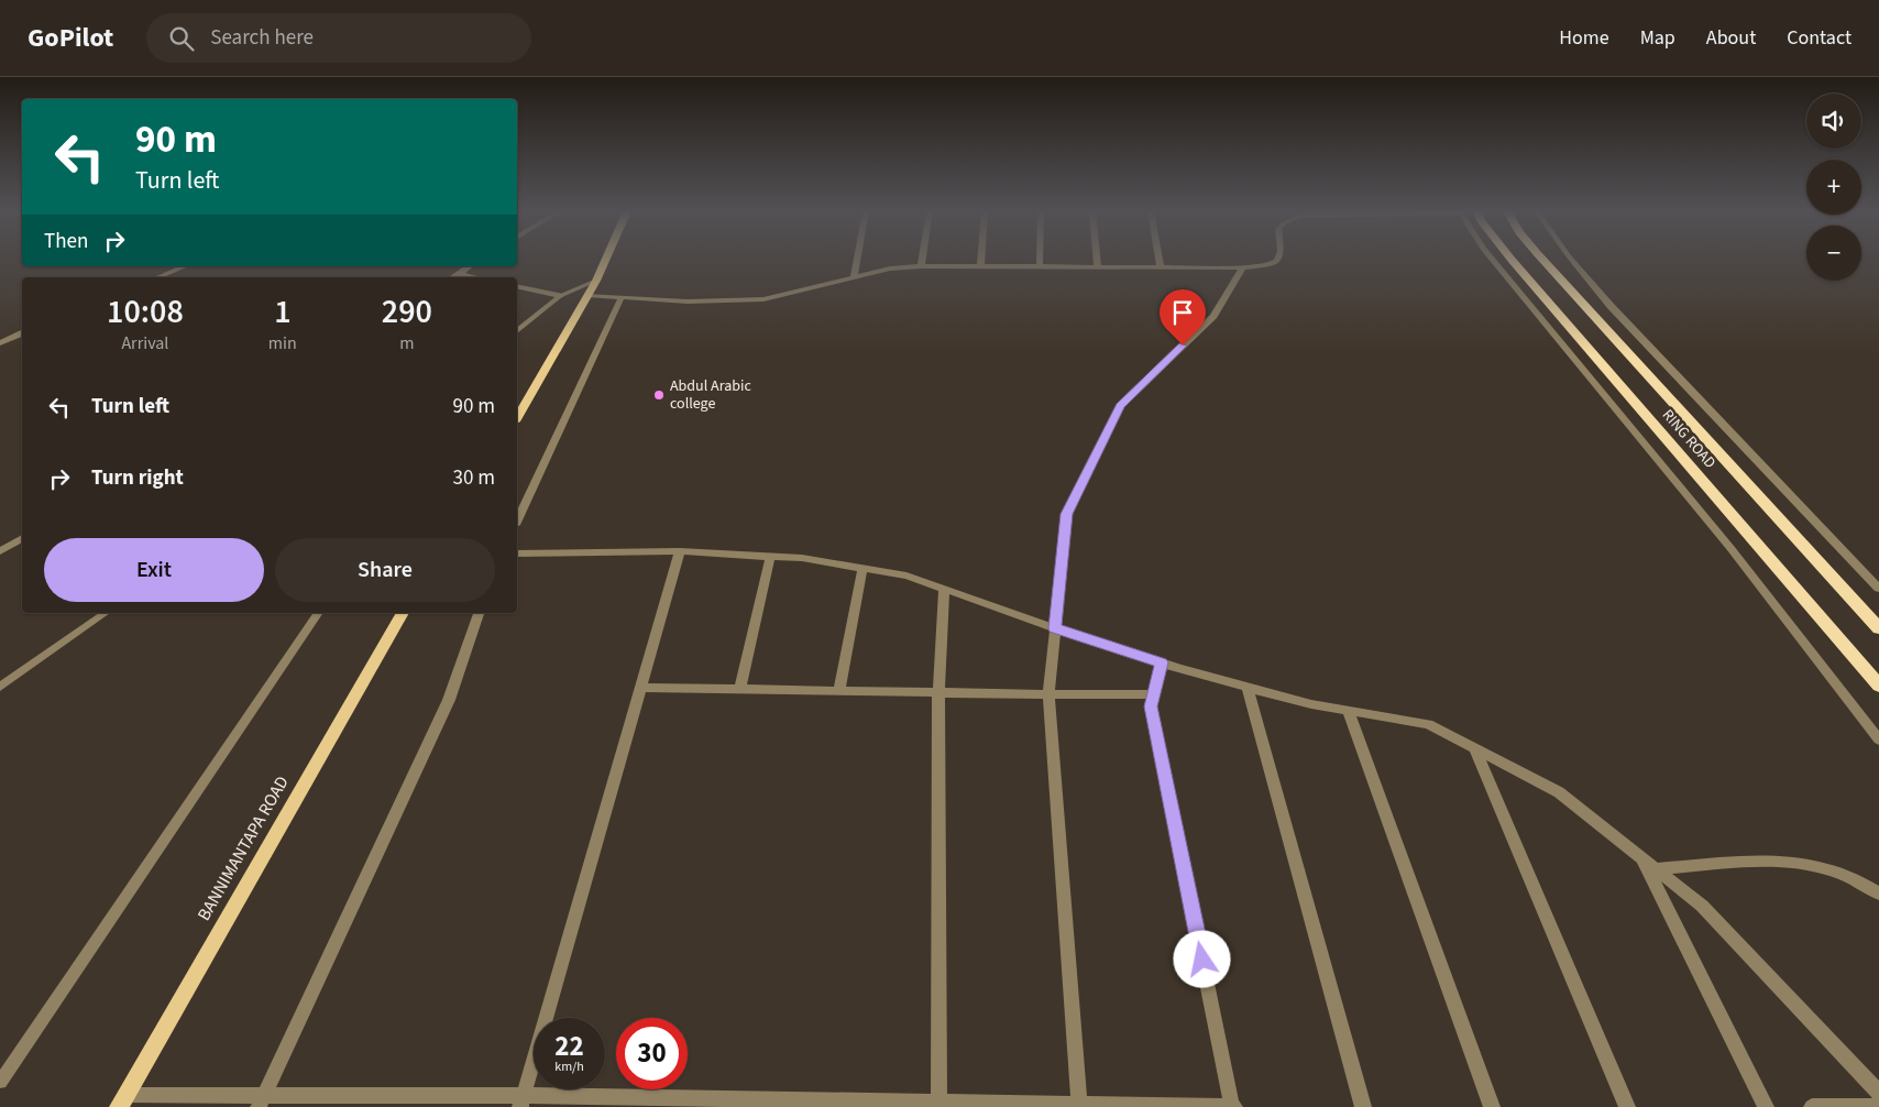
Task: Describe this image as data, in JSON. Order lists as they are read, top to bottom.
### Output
{
  "streets": {
    "highway": ["RING ROAD"],
    "main road": ["BANNIMANTAPA ROAD"]
  },
  "places": ["Abdul Arabic college"],
  "page": {
    "header": "GoPilot",
    "search": "Search here",
    "nav": [
      "Home",
      "Map",
      "About",
      "Contact"
    ],
    "map_buttons": ["+", "−"],
    "turn": ["90 m", "Turn left"],
    "then": "Then",
    "eta": [
      "10:08",
      "Arrival",
      "1",
      "min",
      "290",
      "m"
    ],
    "list": [
      {
        "name": "Turn left",
        "value": "90 m"
      },
      {
        "name": "Turn right",
        "value": "30 m"
      }
    ],
    "buttons": ["Exit", "Share"],
    "speed": "22 km/h",
    "limit": "30"
  }
}
